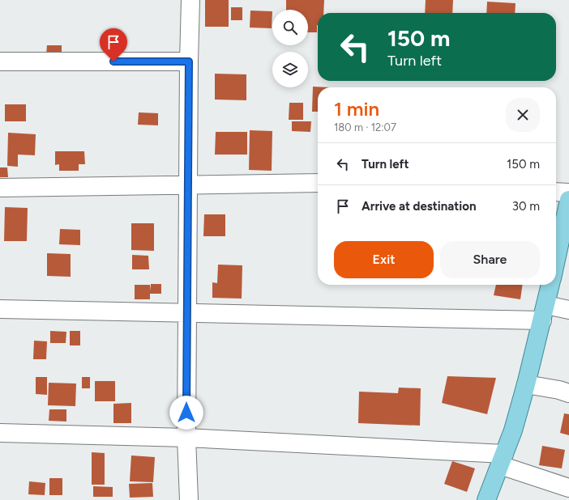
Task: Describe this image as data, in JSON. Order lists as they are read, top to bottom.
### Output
{
  "page": {
    "turn": ["150 m", "Turn left"],
    "heading": ["1 min", "180 m · 12:07"],
    "list": [
      {
        "name": "Turn left",
        "value": "150 m"
      },
      {
        "name": "Arrive at destination",
        "value": "30 m"
      }
    ],
    "buttons": ["Exit", "Share"]
  }
}
